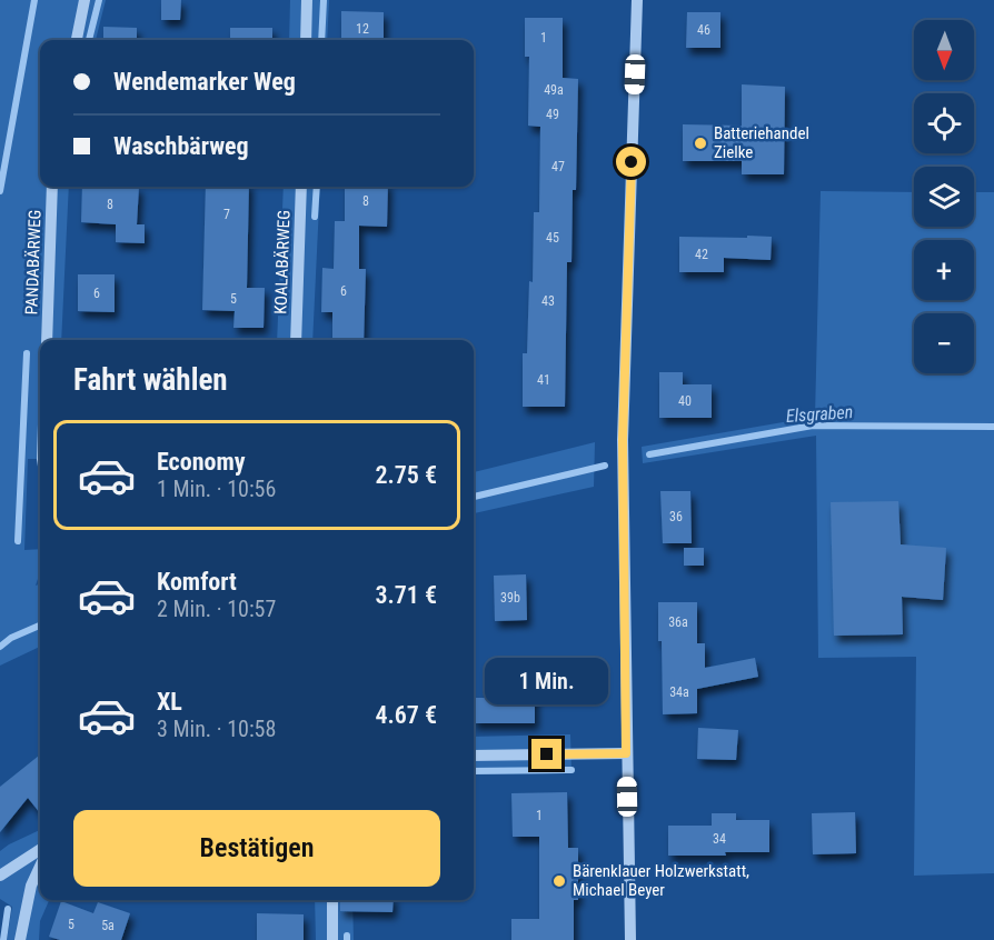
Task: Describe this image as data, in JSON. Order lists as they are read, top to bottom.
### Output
{
  "streets": {
    "street": ["PANDABÄRWEG", "KOALABÄRWEG"]
  },
  "water": ["Elsgraben"],
  "places": ["Batteriehandel Zielke", "Bärenklauer Holzwerkstatt, Michael Beyer"],
  "house_numbers": [
    "12",
    "46",
    "1",
    "49a",
    "49",
    "47",
    "8",
    "8",
    "7",
    "45",
    "42",
    "6",
    "6",
    "5",
    "43",
    "41",
    "40",
    "36",
    "39b",
    "36a",
    "34a",
    "1",
    "34",
    "5",
    "5a"
  ],
  "north": "bottom",
  "page": {
    "map_buttons": ["+", "−"],
    "banner": ["Wendemarker Weg", "Waschbärweg"],
    "heading": "Fahrt wählen",
    "list": [
      {
        "name": "Economy",
        "note": "1 Min. · 10:56",
        "value": "2.75 €"
      },
      {
        "name": "Komfort",
        "note": "2 Min. · 10:57",
        "value": "3.71 €"
      },
      {
        "name": "XL",
        "note": "3 Min. · 10:58",
        "value": "4.67 €"
      }
    ],
    "bubble": "1 Min.",
    "buttons": "Bestätigen"
  }
}
